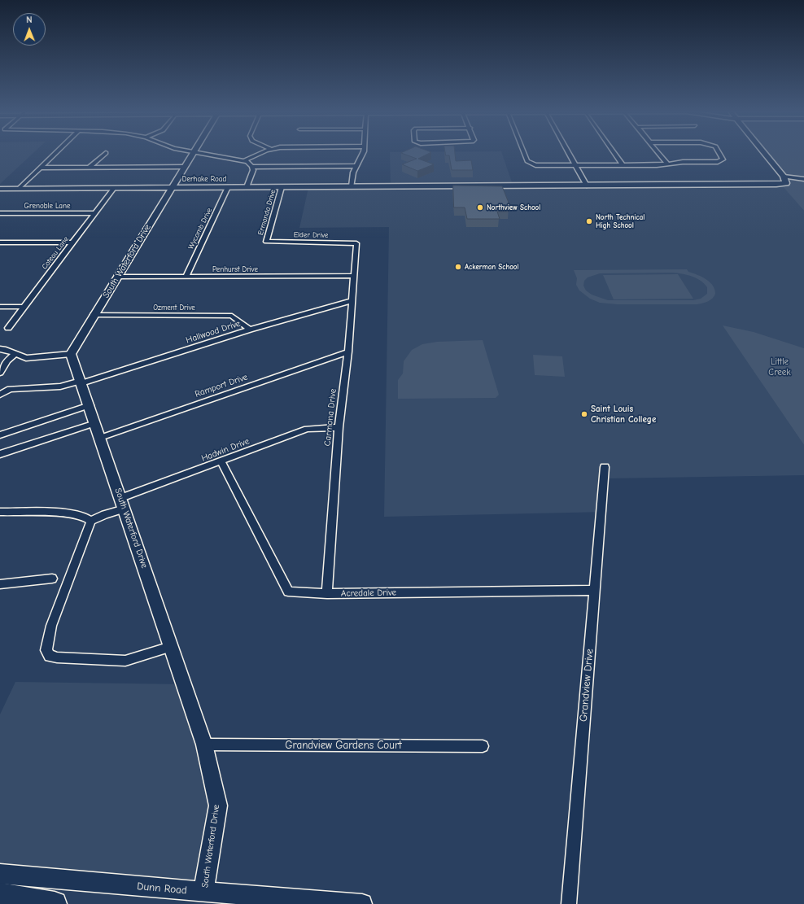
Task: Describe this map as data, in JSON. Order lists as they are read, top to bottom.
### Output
{
  "streets": {
    "street": [
      "Derhake Road",
      "Grenoble Lane",
      "Ermanda Drive",
      "Wycomb Drive",
      "Elder Drive",
      "Coteau Lane",
      "South Waterford Drive",
      "Penhurst Drive",
      "Ozment Drive",
      "Hallwood Drive",
      "Ramport Drive",
      "Carmona Drive",
      "Hadwin Drive",
      "Acredale Drive",
      "Grandview Drive",
      "Grandview Gardens Court",
      "Dunn Road"
    ]
  },
  "crossings": [
    ["Derhake Road", "Ermanda Drive"],
    ["Derhake Road", "Wycomb Drive"],
    ["Derhake Road", "Coteau Lane"],
    ["Derhake Road", "South Waterford Drive"],
    ["Grenoble Lane", "Coteau Lane"],
    ["Ermanda Drive", "Elder Drive"],
    ["Wycomb Drive", "Penhurst Drive"],
    ["Elder Drive", "Carmona Drive"],
    ["South Waterford Drive", "Penhurst Drive"],
    ["South Waterford Drive", "Ozment Drive"],
    ["South Waterford Drive", "Hallwood Drive"],
    ["South Waterford Drive", "Ramport Drive"],
    ["South Waterford Drive", "Hadwin Drive"],
    ["South Waterford Drive", "Grandview Gardens Court"],
    ["South Waterford Drive", "Dunn Road"],
    ["Penhurst Drive", "Carmona Drive"],
    ["Ozment Drive", "Hallwood Drive"],
    ["Hallwood Drive", "Carmona Drive"],
    ["Ramport Drive", "Carmona Drive"],
    ["Carmona Drive", "Hadwin Drive"],
    ["Carmona Drive", "Acredale Drive"],
    ["Hadwin Drive", "Acredale Drive"],
    ["Acredale Drive", "Grandview Drive"]
  ],
  "parks": ["Little Creek"],
  "places": [
    "Northview School",
    "North Technical High School",
    "Ackerman School",
    "Saint Louis Christian College"
  ],
  "north": "top"
}
